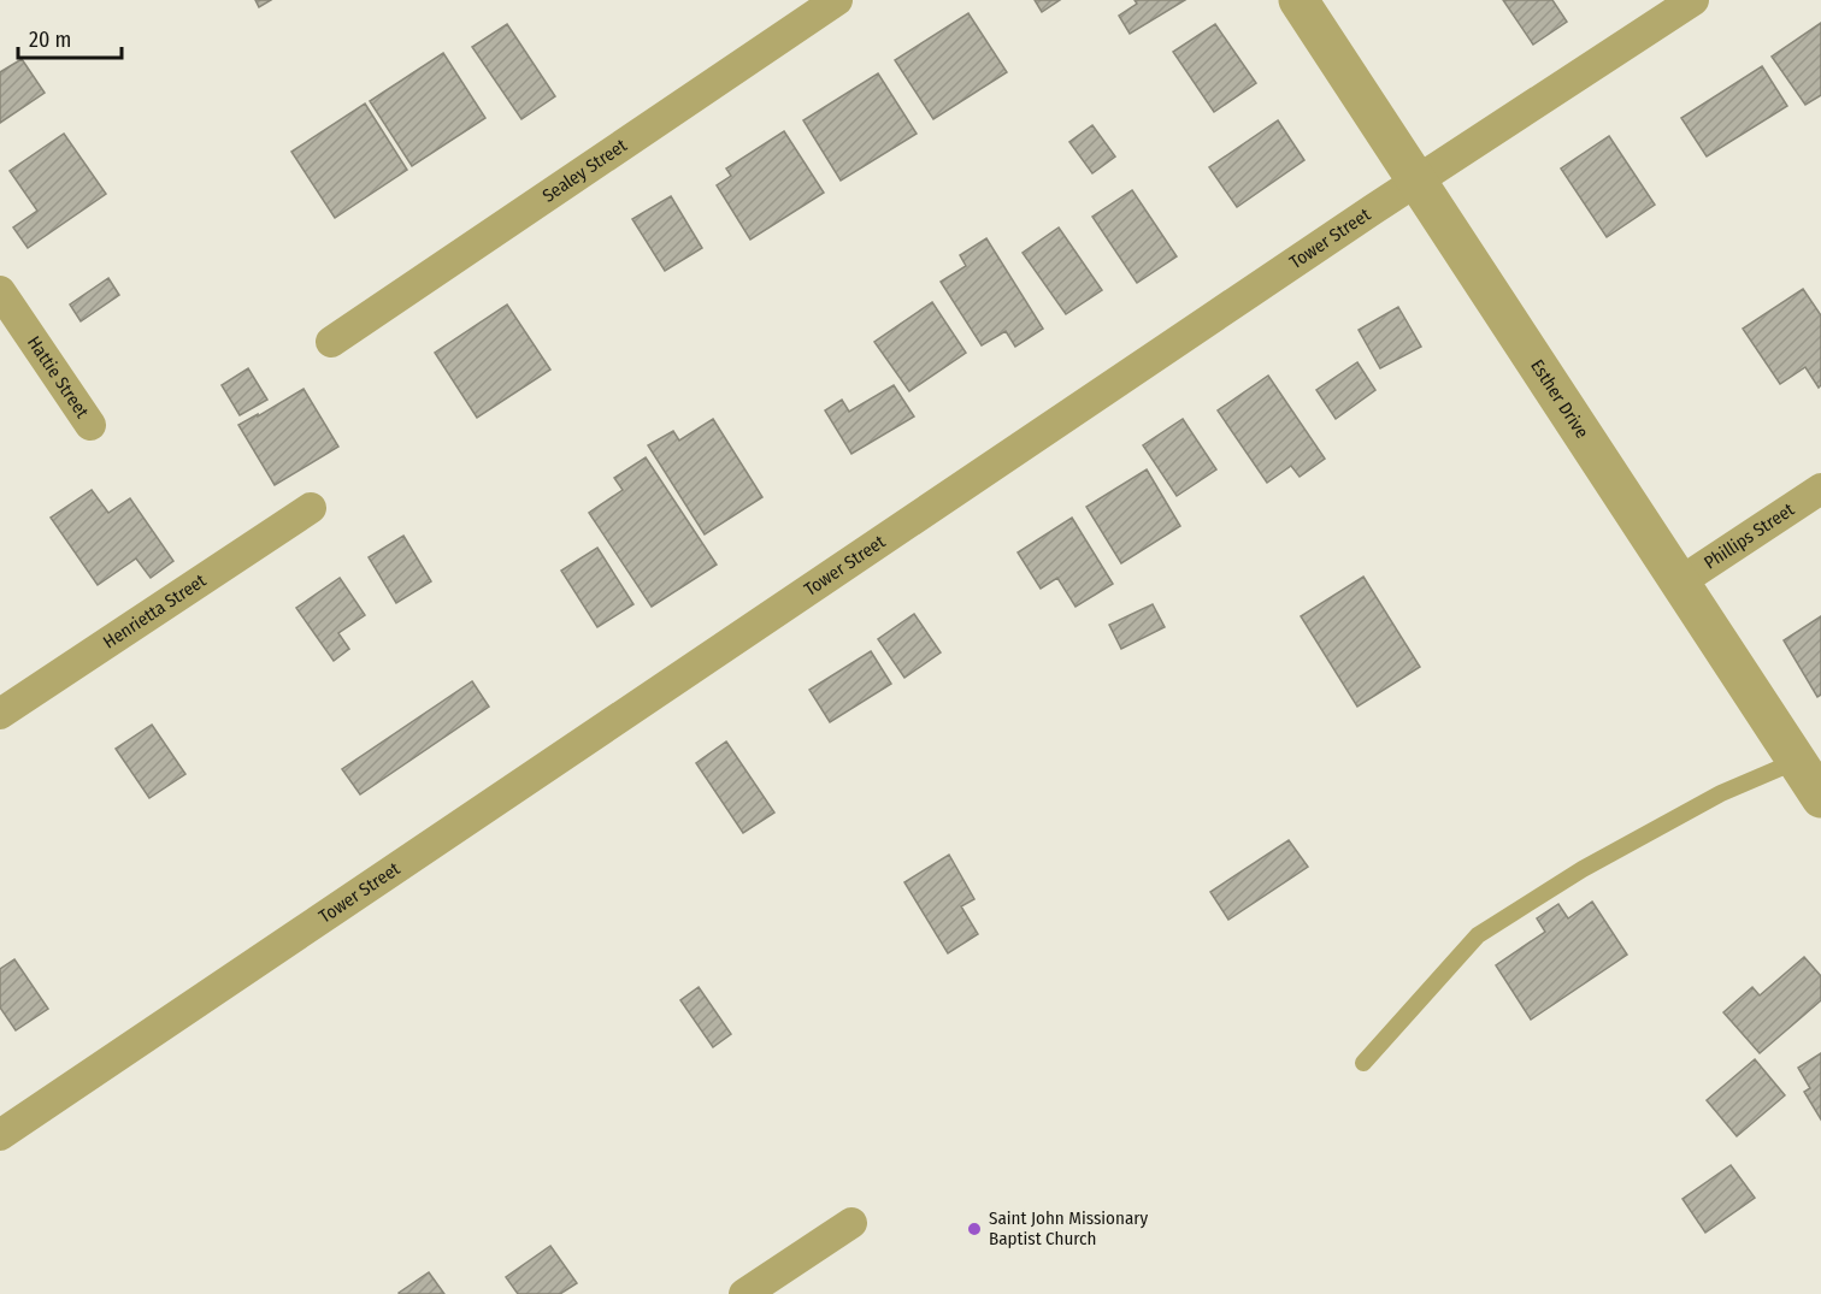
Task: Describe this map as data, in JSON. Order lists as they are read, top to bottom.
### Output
{
  "streets": {
    "street": [
      "Sealey Street",
      "Tower Street",
      "Hattie Street",
      "Esther Drive",
      "Phillips Street",
      "Henrietta Street"
    ]
  },
  "crossings": [
    ["Tower Street", "Esther Drive"],
    ["Esther Drive", "Phillips Street"]
  ],
  "places": ["Saint John Missionary Baptist Church"],
  "scale_bar": "20 m"
}
